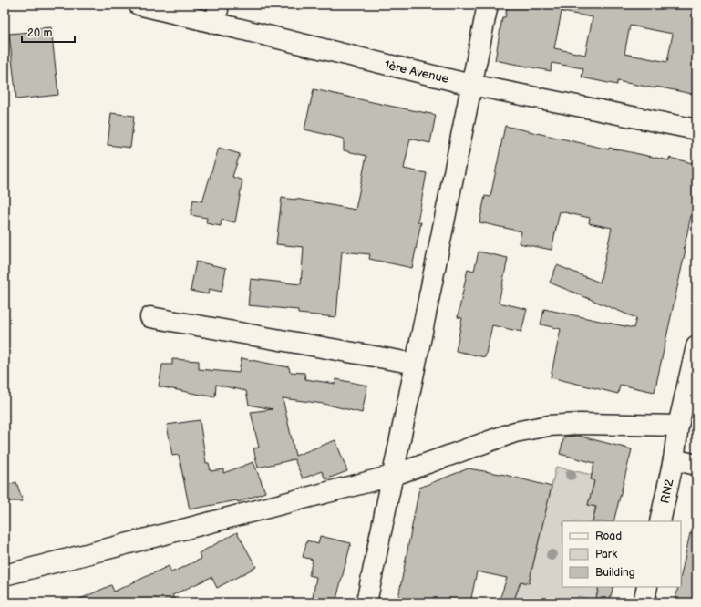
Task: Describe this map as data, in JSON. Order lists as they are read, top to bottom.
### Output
{
  "streets": {
    "street": ["1ère Avenue", "RN2"]
  },
  "legend": ["Road", "Park", "Building"],
  "scale_bar": "20 m"
}
